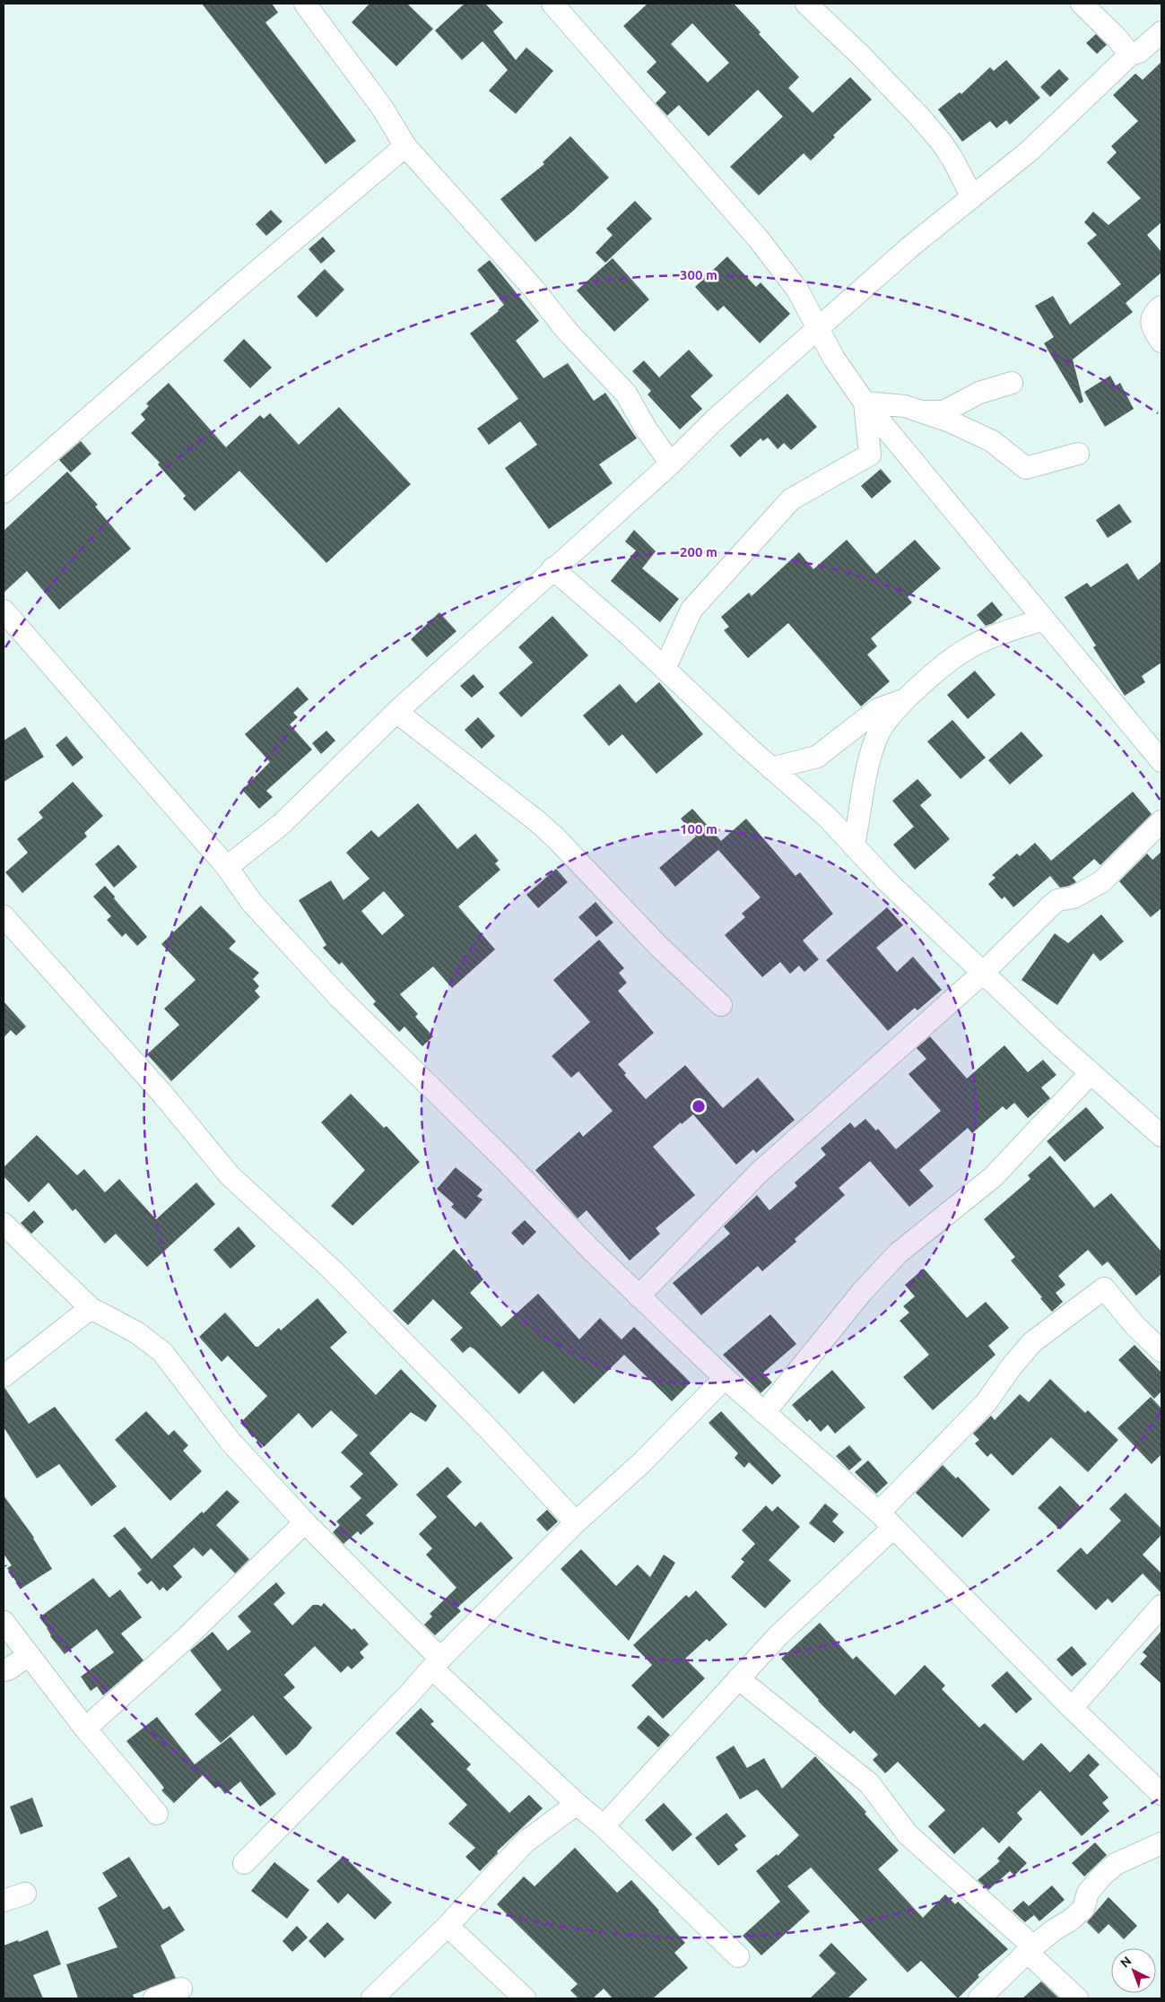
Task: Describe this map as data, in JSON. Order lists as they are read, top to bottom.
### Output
{
  "north": "top left",
  "rings": ["300 m", "200 m", "100 m"]
}
